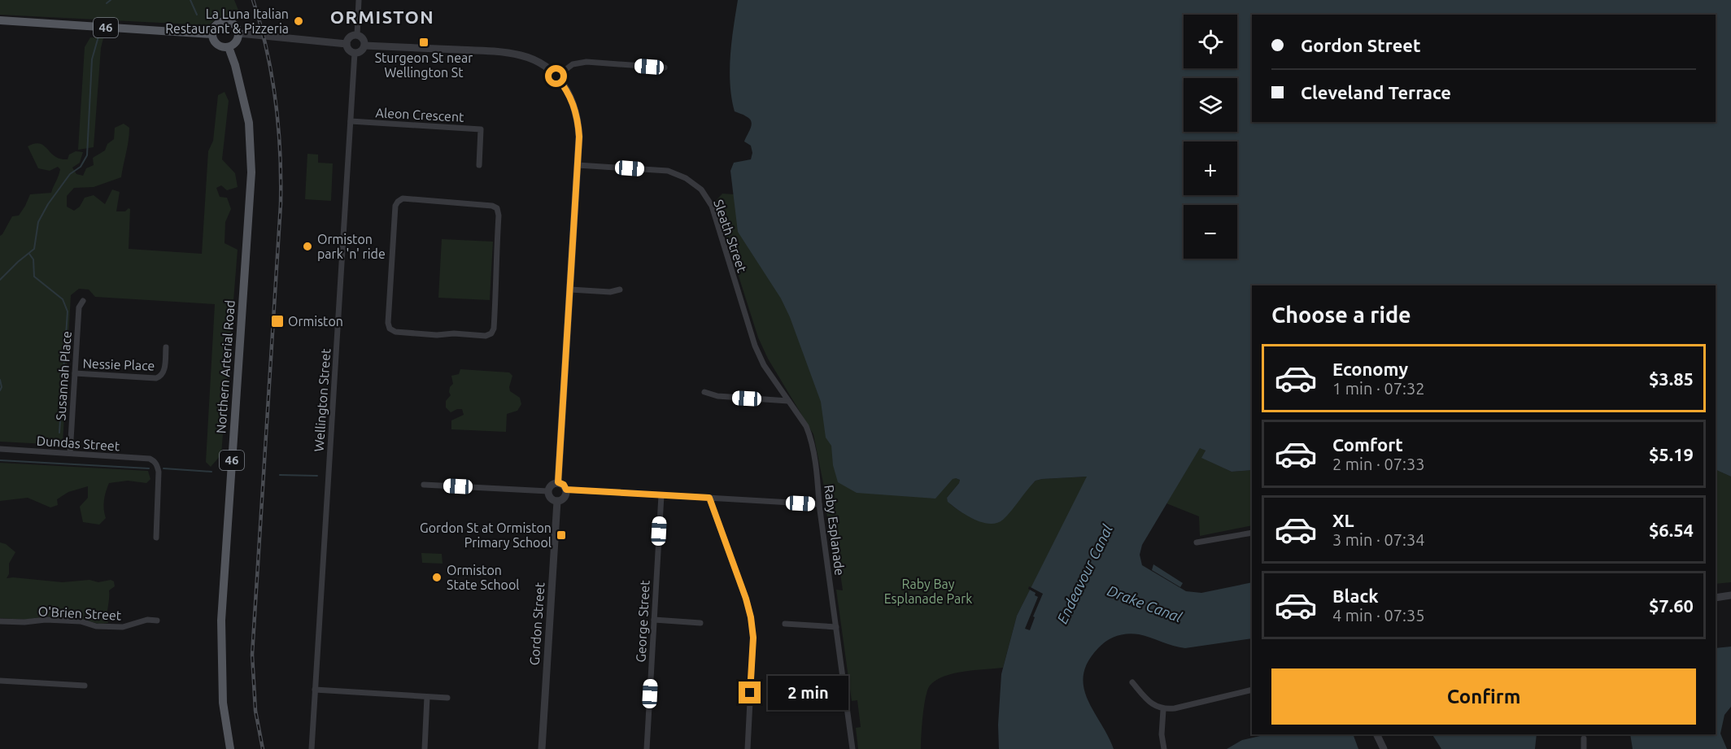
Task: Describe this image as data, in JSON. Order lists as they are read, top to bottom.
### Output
{
  "streets": {
    "main road": ["46", "Northern Arterial Road"],
    "street": [
      "Aleon Crescent",
      "Sleath Street",
      "Nessie Place",
      "Susannah Place",
      "Wellington Street",
      "Dundas Street",
      "Raby Esplanade",
      "O'Brien Street",
      "George Street",
      "Gordon Street"
    ]
  },
  "crossings": [
    ["46", "Northern Arterial Road"],
    ["Aleon Crescent", "Wellington Street"],
    ["Sleath Street", "Raby Esplanade"],
    ["Nessie Place", "Susannah Place"],
    ["Susannah Place", "Dundas Street"]
  ],
  "districts": ["ORMISTON"],
  "water": ["Endeavour Canal", "Drake Canal"],
  "parks": ["Raby Bay Esplanade Park"],
  "places": {
    "other": ["La Luna Italian Restaurant & Pizzeria", "Ormiston park 'n' ride", "Ormiston State School"],
    "transit": ["Sturgeon St near Wellington St", "Ormiston", "Gordon St at Ormiston Primary School"]
  },
  "page": {
    "map_buttons": ["+", "−"],
    "banner": ["Gordon Street", "Cleveland Terrace"],
    "heading": "Choose a ride",
    "list": [
      {
        "name": "Economy",
        "note": "1 min · 07:32",
        "value": "$3.85"
      },
      {
        "name": "Comfort",
        "note": "2 min · 07:33",
        "value": "$5.19"
      },
      {
        "name": "XL",
        "note": "3 min · 07:34",
        "value": "$6.54"
      },
      {
        "name": "Black",
        "note": "4 min · 07:35",
        "value": "$7.60"
      }
    ],
    "buttons": "Confirm",
    "bubble": "2 min"
  }
}
